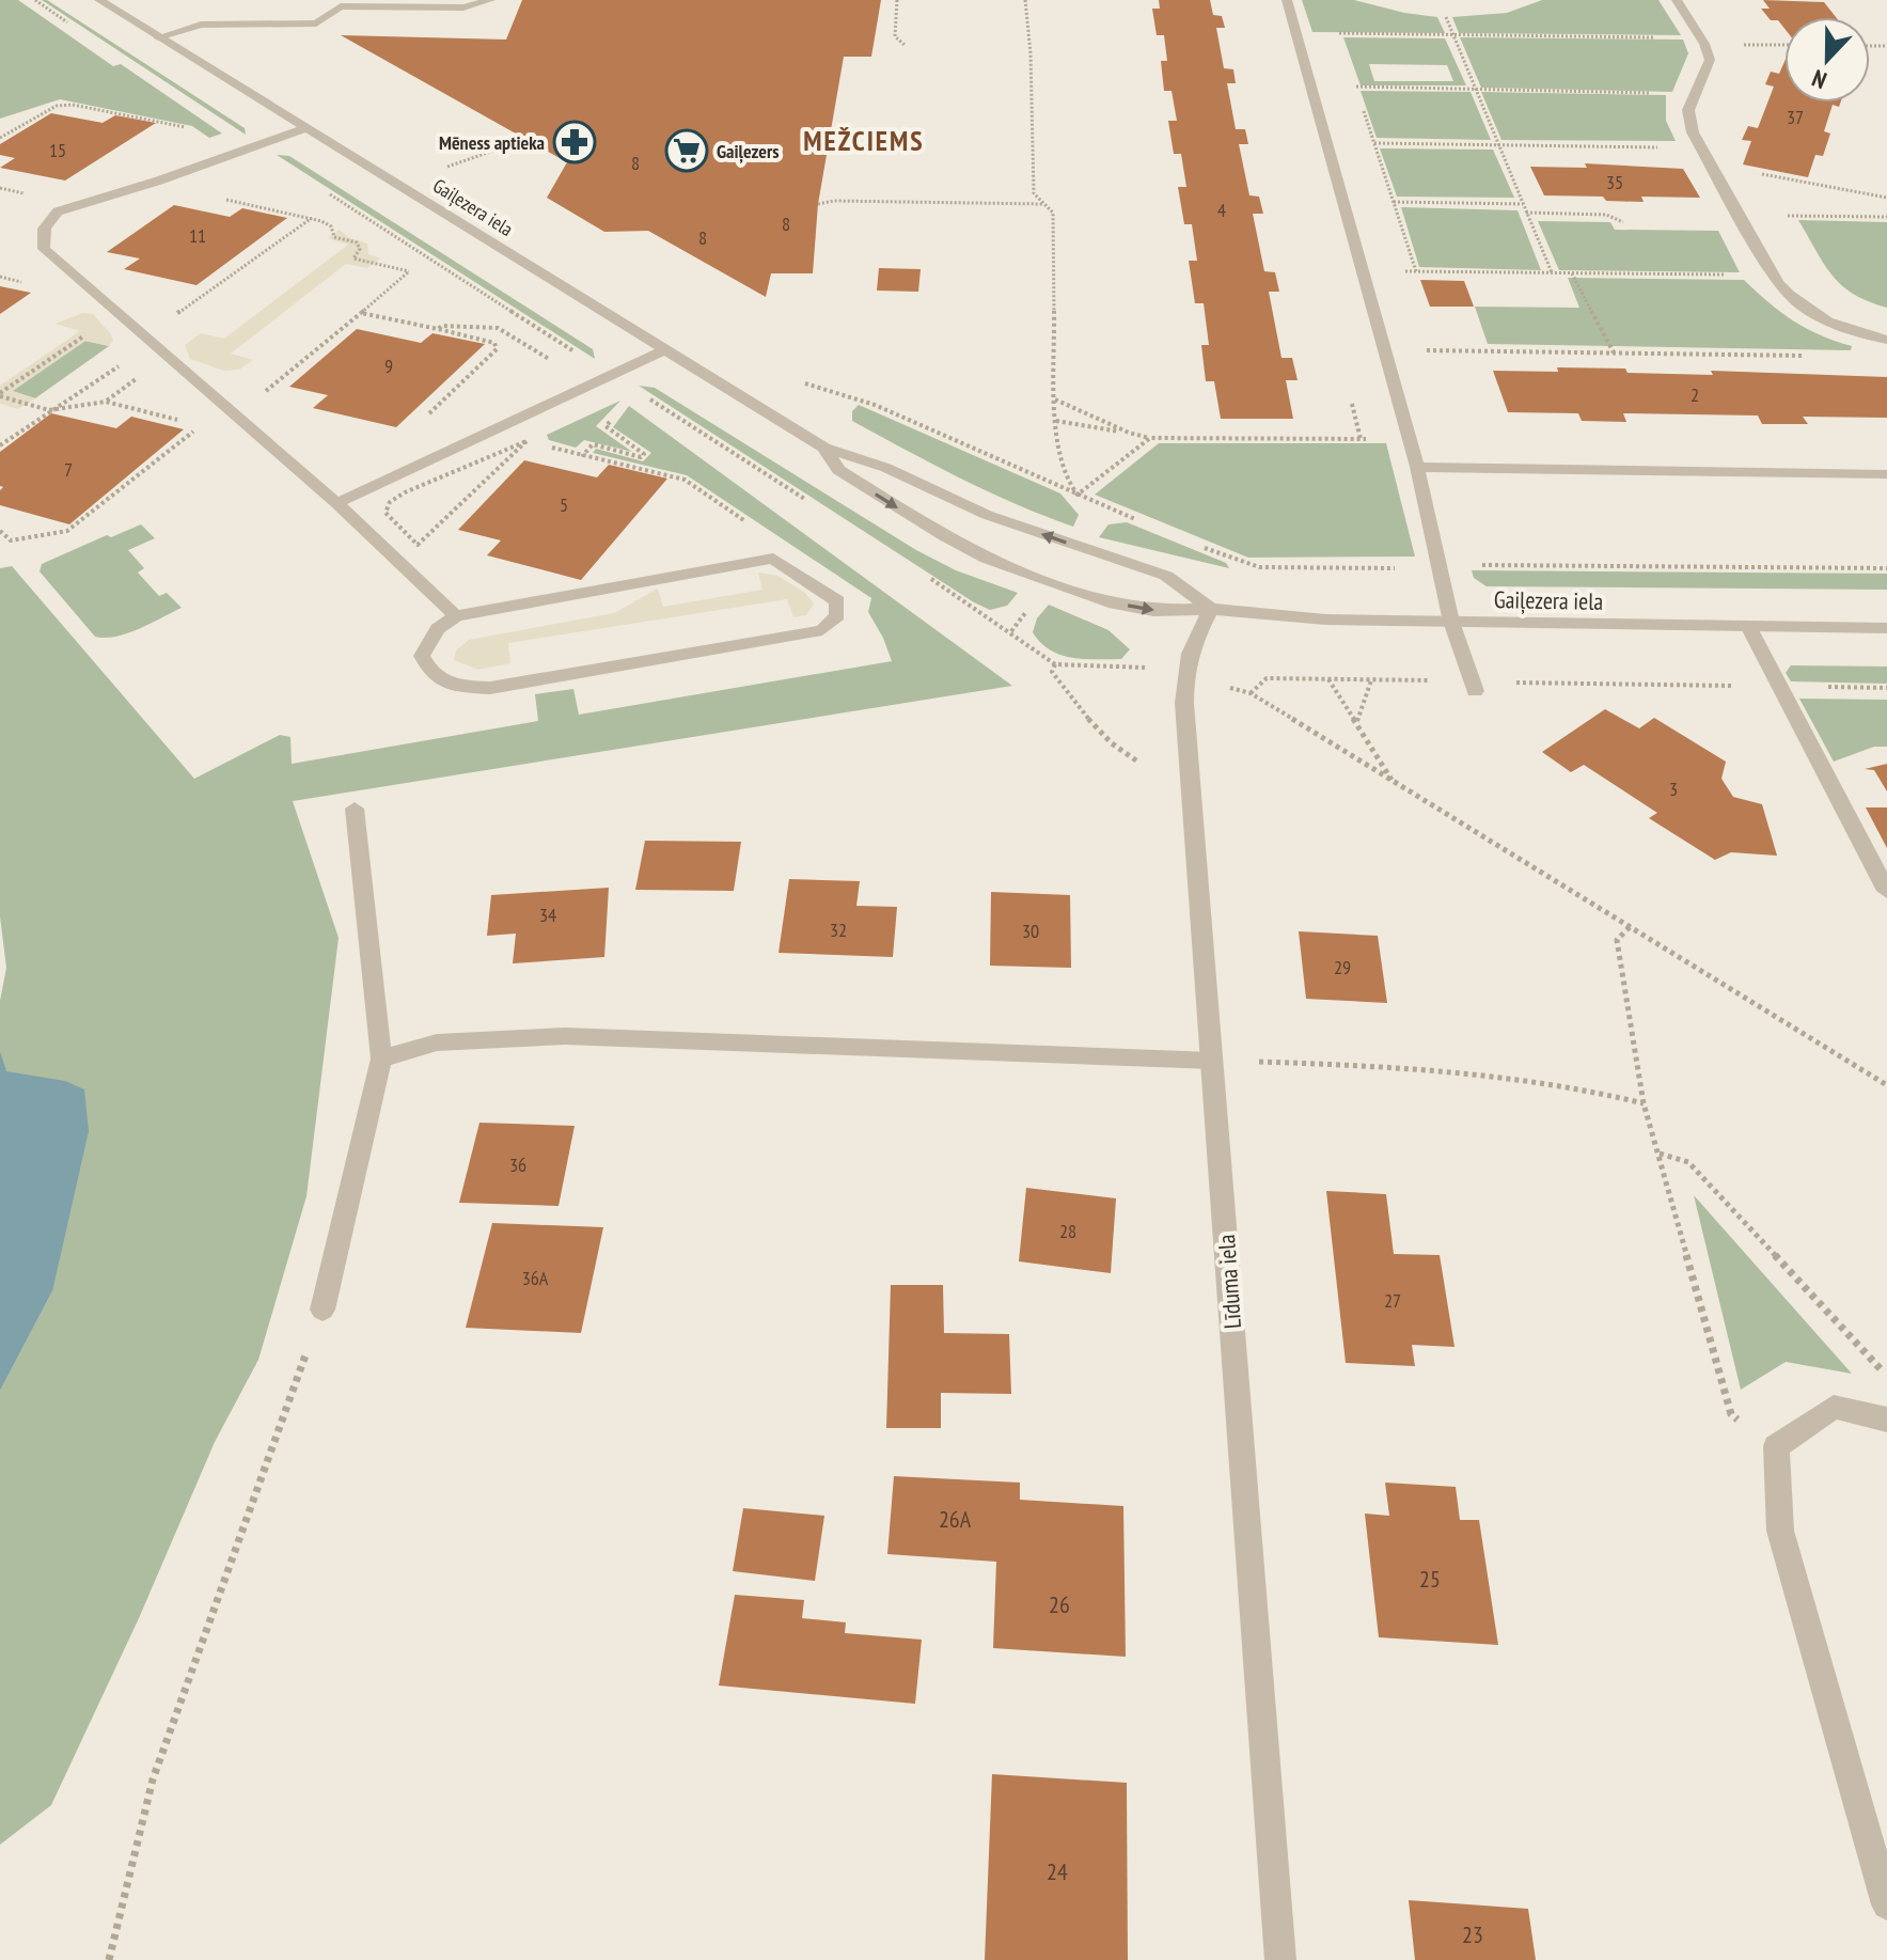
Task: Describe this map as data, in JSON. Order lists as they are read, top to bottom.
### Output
{
  "streets": {
    "street": ["Gaiļezera iela", "Līduma iela"]
  },
  "crossings": [
    ["Gaiļezera iela", "Līduma iela"]
  ],
  "districts": ["MEŽCIEMS"],
  "places": {
    "pharmacy": ["Mēness aptieka"],
    "supermarket": ["Gaiļezers"]
  },
  "house_numbers": [
    "37",
    "15",
    "8",
    "35",
    "4",
    "8",
    "11",
    "8",
    "9",
    "2",
    "7",
    "5",
    "3",
    "34",
    "32",
    "30",
    "29",
    "36",
    "28",
    "36A",
    "27",
    "26A",
    "25",
    "26",
    "24",
    "23"
  ],
  "north": "bottom"
}
